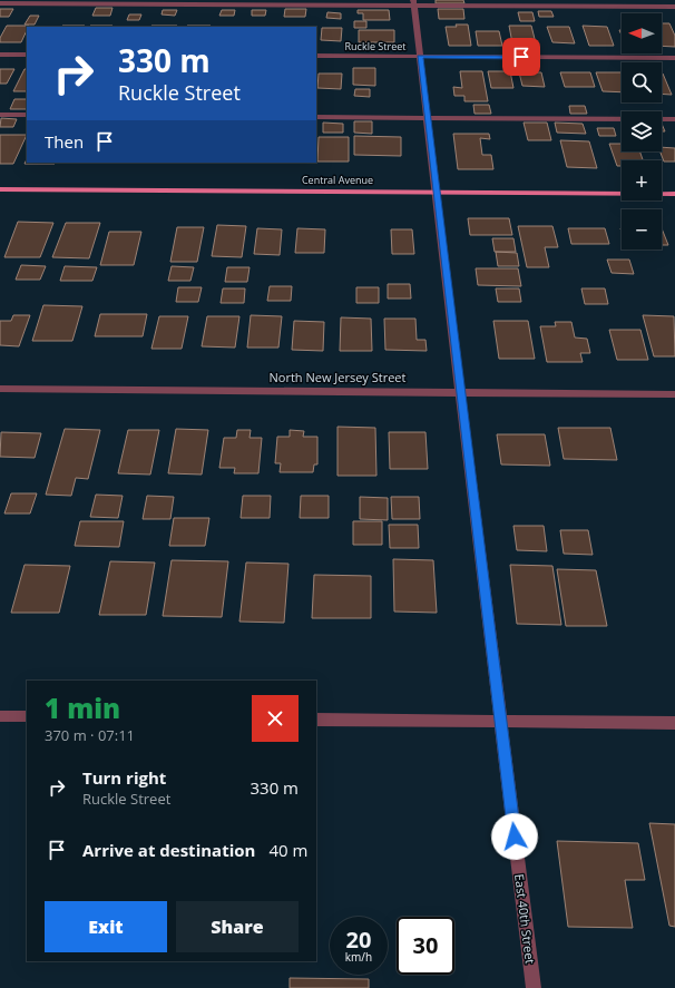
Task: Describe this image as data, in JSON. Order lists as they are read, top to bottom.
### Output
{
  "streets": {
    "main road": ["Central Avenue"],
    "street": ["Ruckle Street", "North New Jersey Street", "East 40th Street"]
  },
  "crossings": [
    ["Ruckle Street", "East 40th Street"],
    ["Central Avenue", "East 40th Street"],
    ["North New Jersey Street", "East 40th Street"]
  ],
  "north": "left",
  "page": {
    "map_buttons": ["+", "−"],
    "turn": ["330 m", "Ruckle Street"],
    "then": "Then",
    "heading": ["1 min", "370 m · 07:11"],
    "list": [
      {
        "name": "Turn right",
        "note": "Ruckle Street",
        "value": "330 m"
      },
      {
        "name": "Arrive at destination",
        "value": "40 m"
      }
    ],
    "buttons": ["Exit", "Share"],
    "speed": "20 km/h",
    "limit": "30"
  }
}
